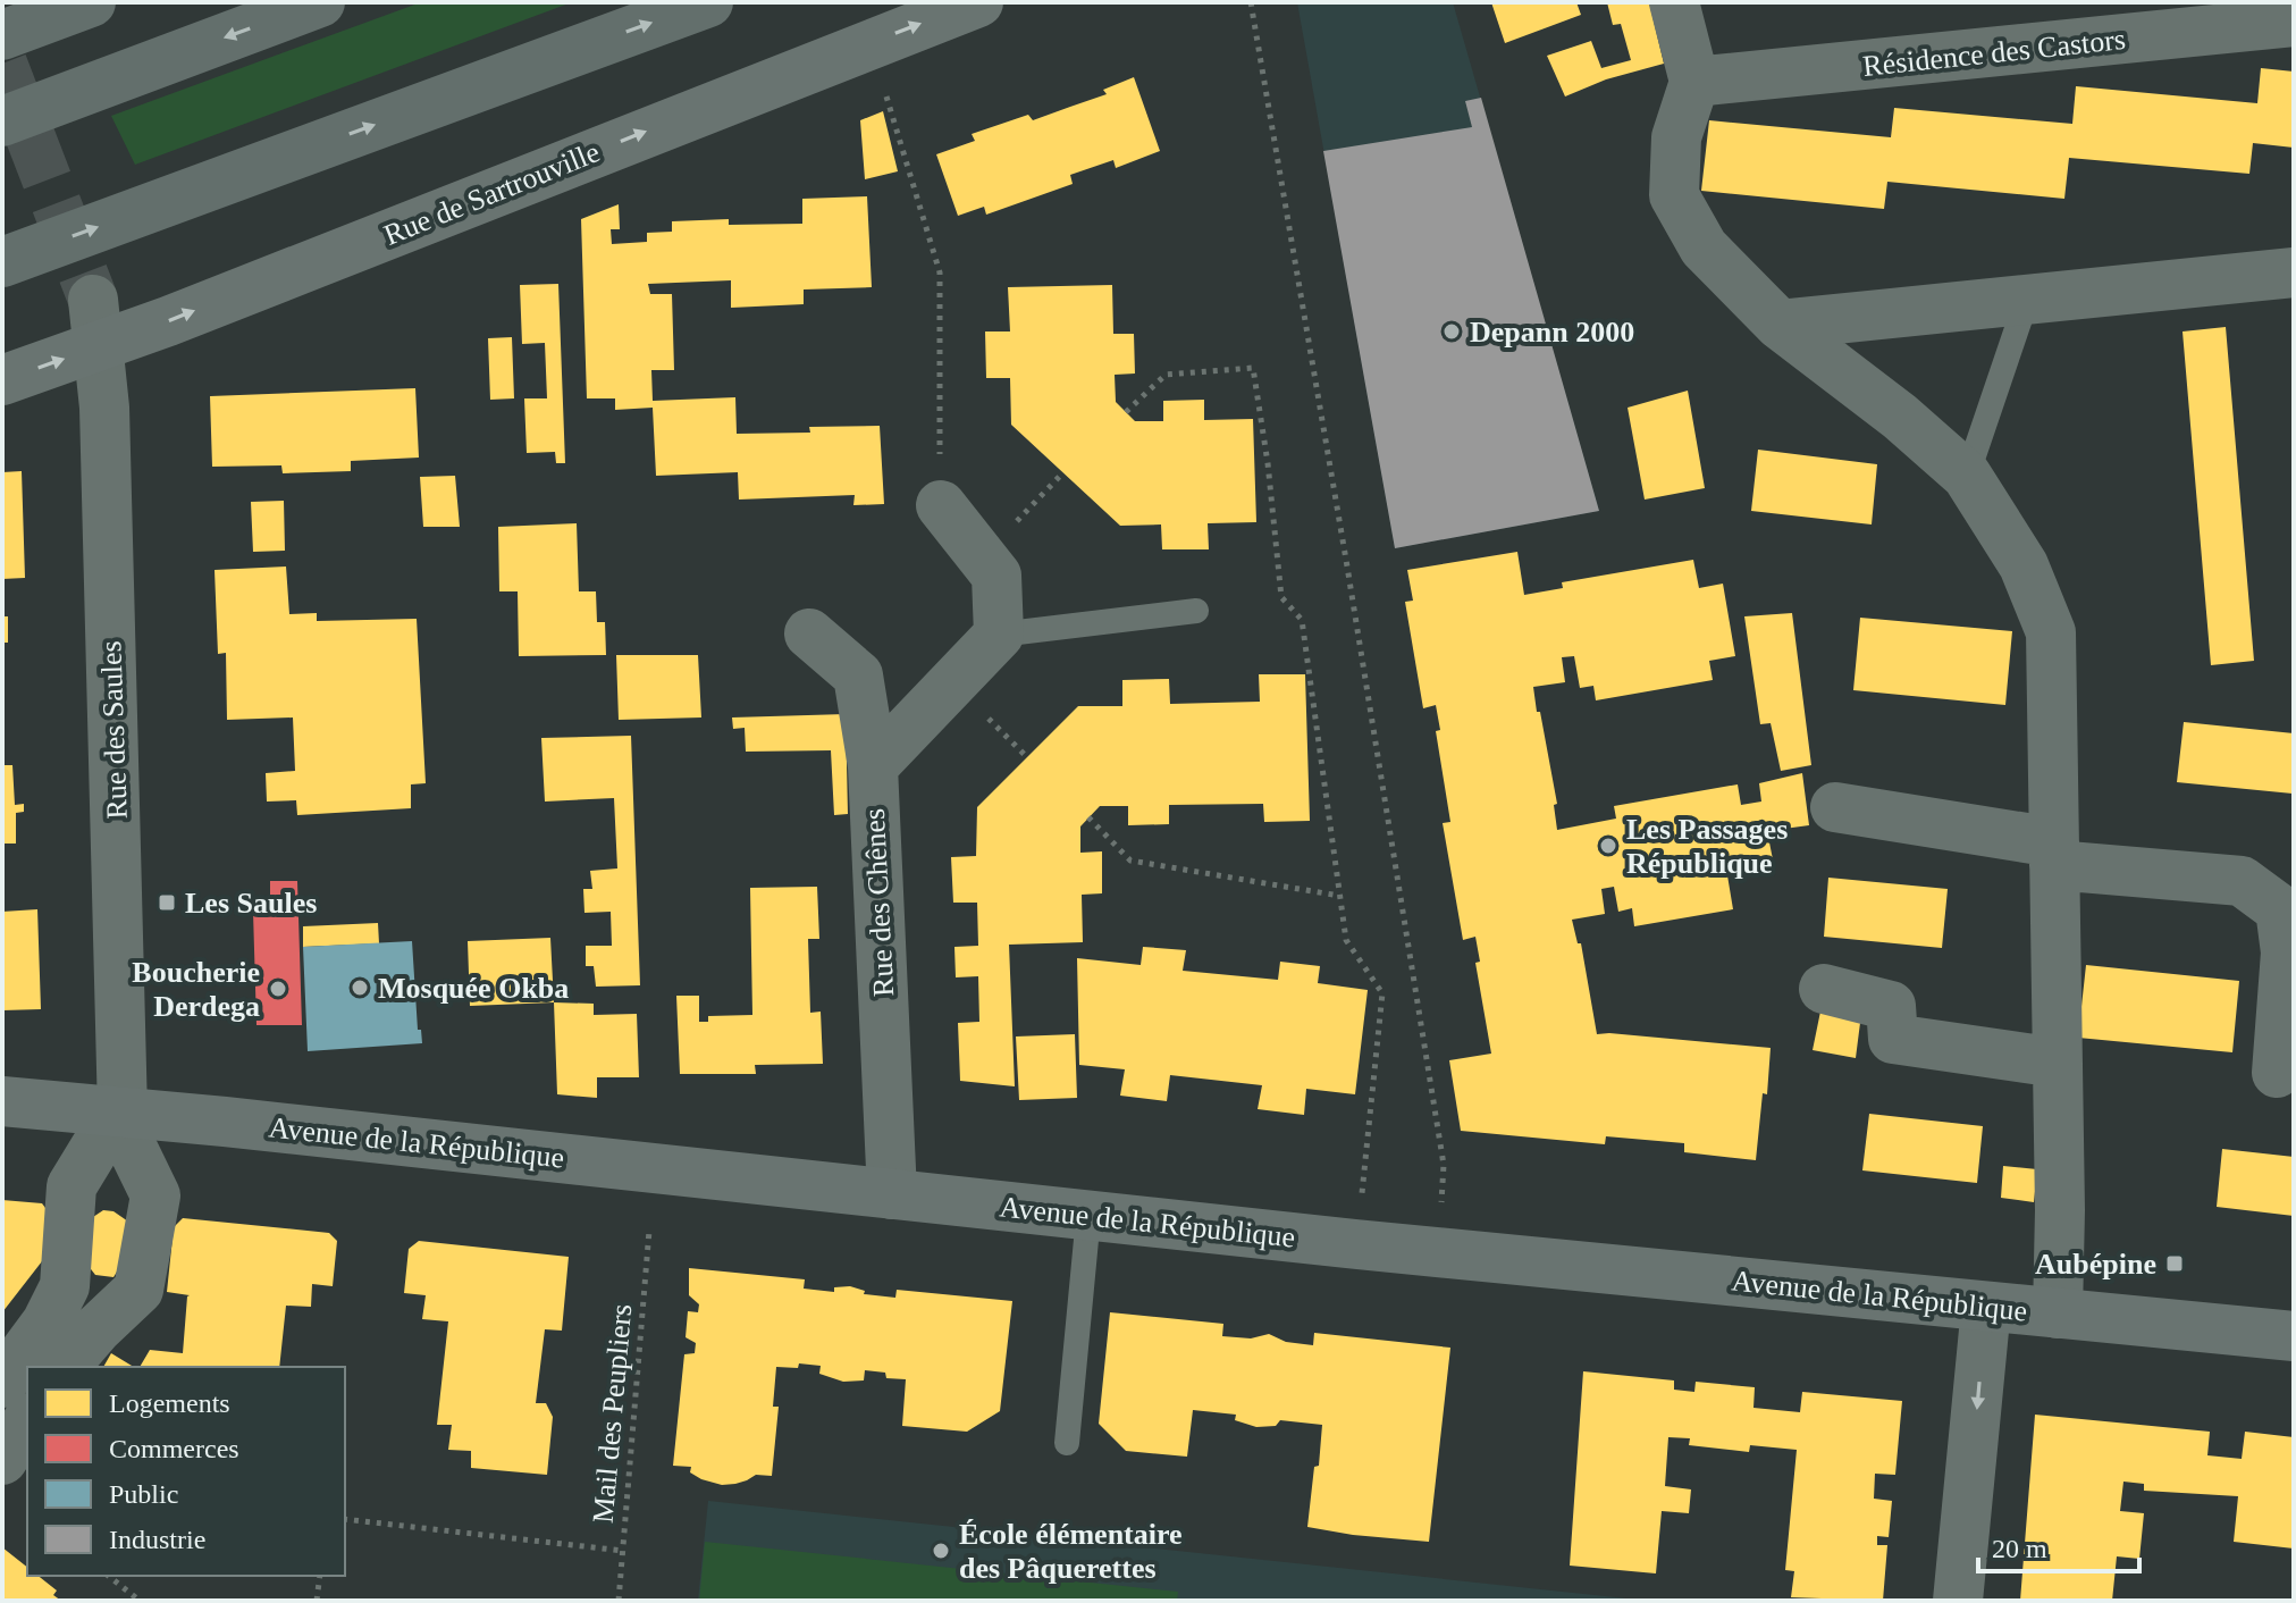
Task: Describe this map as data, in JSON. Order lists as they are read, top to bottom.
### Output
{
  "streets": {
    "main road": ["Rue de Sartrouville", "Avenue de la République"],
    "street": ["Résidence des Castors", "Rue des Saules", "Rue des Chênes"],
    "path": ["Mail des Peupliers"]
  },
  "crossings": [
    ["Rue de Sartrouville", "Rue des Saules"],
    ["Rue des Saules", "Avenue de la République"],
    ["Rue des Chênes", "Avenue de la République"]
  ],
  "one_way": ["Rue de Sartrouville"],
  "places": {
    "other": [
      "Depann 2000",
      "Les Passages République",
      "Mosquée Okba",
      "Boucherie Derdega",
      "École élémentaire des Pâquerettes"
    ],
    "transit": ["Les Saules", "Aubépine"]
  },
  "legend": [
    "Logements",
    "Commerces",
    "Public",
    "Industrie"
  ],
  "scale_bar": "20 m"
}
